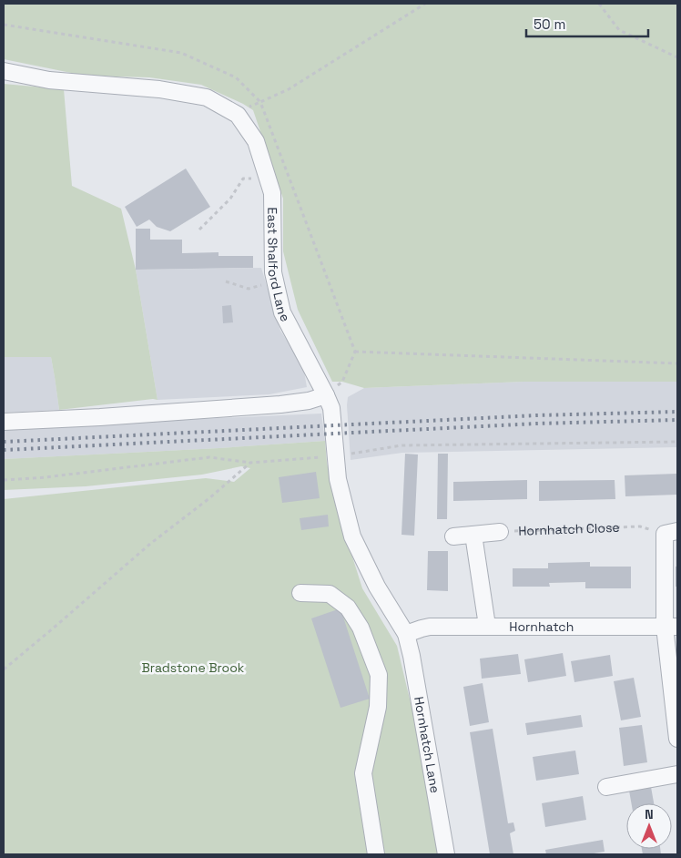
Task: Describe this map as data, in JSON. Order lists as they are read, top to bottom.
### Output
{
  "streets": {
    "street": [
      "East Shalford Lane",
      "Hornhatch Close",
      "Hornhatch",
      "Hornhatch Lane"
    ]
  },
  "crossings": [
    ["East Shalford Lane", "Hornhatch"],
    ["East Shalford Lane", "Hornhatch Lane"],
    ["Hornhatch", "Hornhatch Lane"]
  ],
  "parks": ["Bradstone Brook"],
  "scale_bar": "50 m",
  "north": "top"
}
